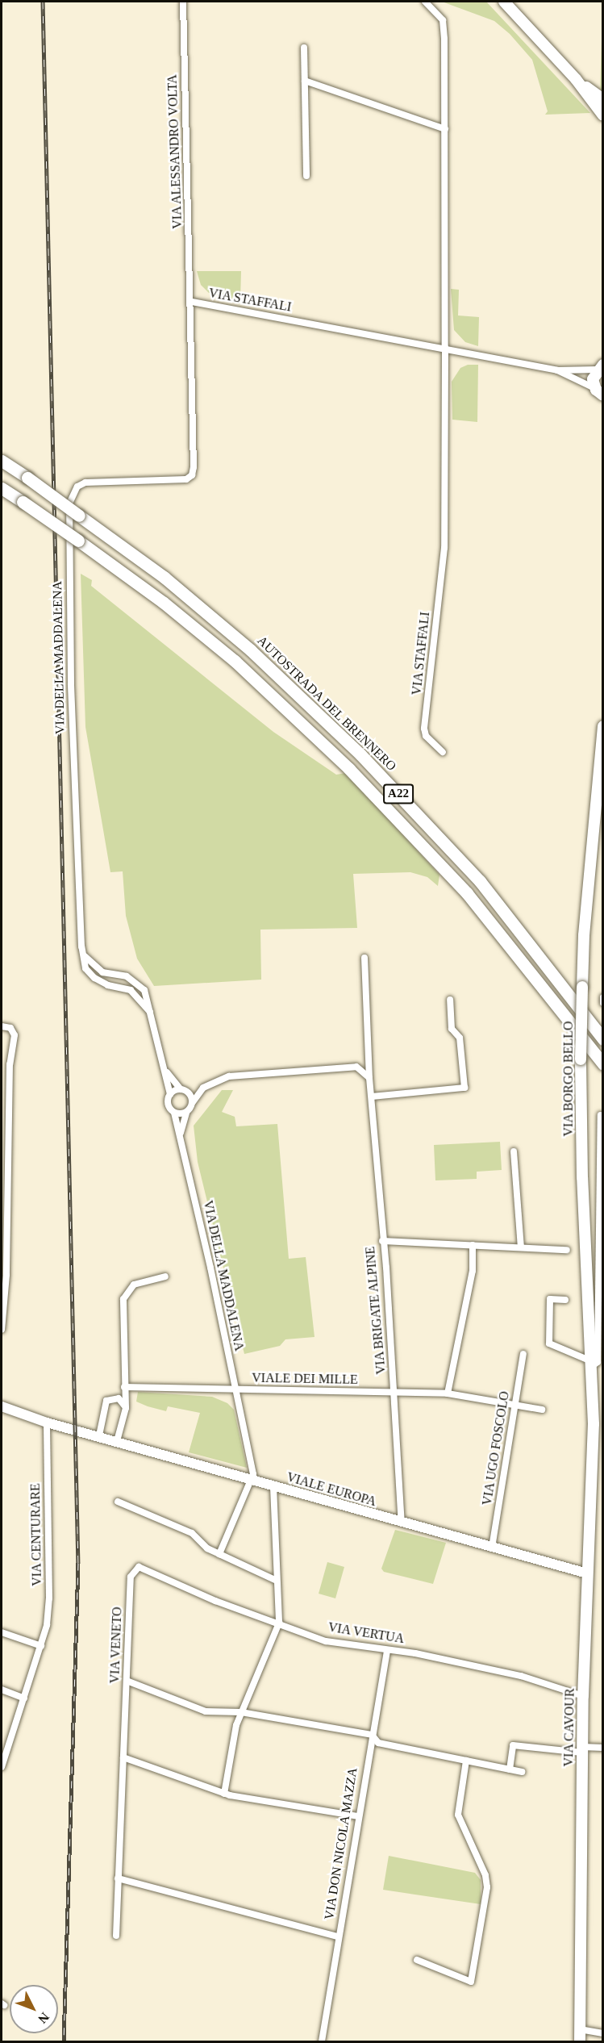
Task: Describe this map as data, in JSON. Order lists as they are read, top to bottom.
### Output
{
  "streets": {
    "highway": ["AUTOSTRADA DEL BRENNERO", "A22"],
    "main road": ["VIA BORGO BELLO", "VIA CAVOUR"],
    "street": [
      "VIA ALESSANDRO VOLTA",
      "VIA STAFFALI",
      "VIA DELLA MADDALENA",
      "VIA BRIGATE ALPINE",
      "VIALE DEI MILLE",
      "VIA UGO FOSCOLO",
      "VIALE EUROPA",
      "VIA CENTURARE",
      "VIA VERTUA",
      "VIA VENETO",
      "VIA DON NICOLA MAZZA"
    ]
  },
  "crossings": [
    ["VIA ALESSANDRO VOLTA", "VIA STAFFALI"],
    ["VIA STAFFALI", "VIA DELLA MADDALENA"],
    ["VIA DELLA MADDALENA", "VIALE DEI MILLE"],
    ["VIA DELLA MADDALENA", "VIALE EUROPA"],
    ["VIA BORGO BELLO", "VIA CAVOUR"],
    ["VIA BRIGATE ALPINE", "VIALE DEI MILLE"],
    ["VIA BRIGATE ALPINE", "VIALE EUROPA"],
    ["VIALE DEI MILLE", "VIA UGO FOSCOLO"],
    ["VIA UGO FOSCOLO", "VIALE EUROPA"],
    ["VIALE EUROPA", "VIA CENTURARE"],
    ["VIALE EUROPA", "VIA CAVOUR"],
    ["VIA VERTUA", "VIA VENETO"],
    ["VIA VERTUA", "VIA CAVOUR"],
    ["VIA VERTUA", "VIA DON NICOLA MAZZA"]
  ],
  "north": "bottom right"
}
